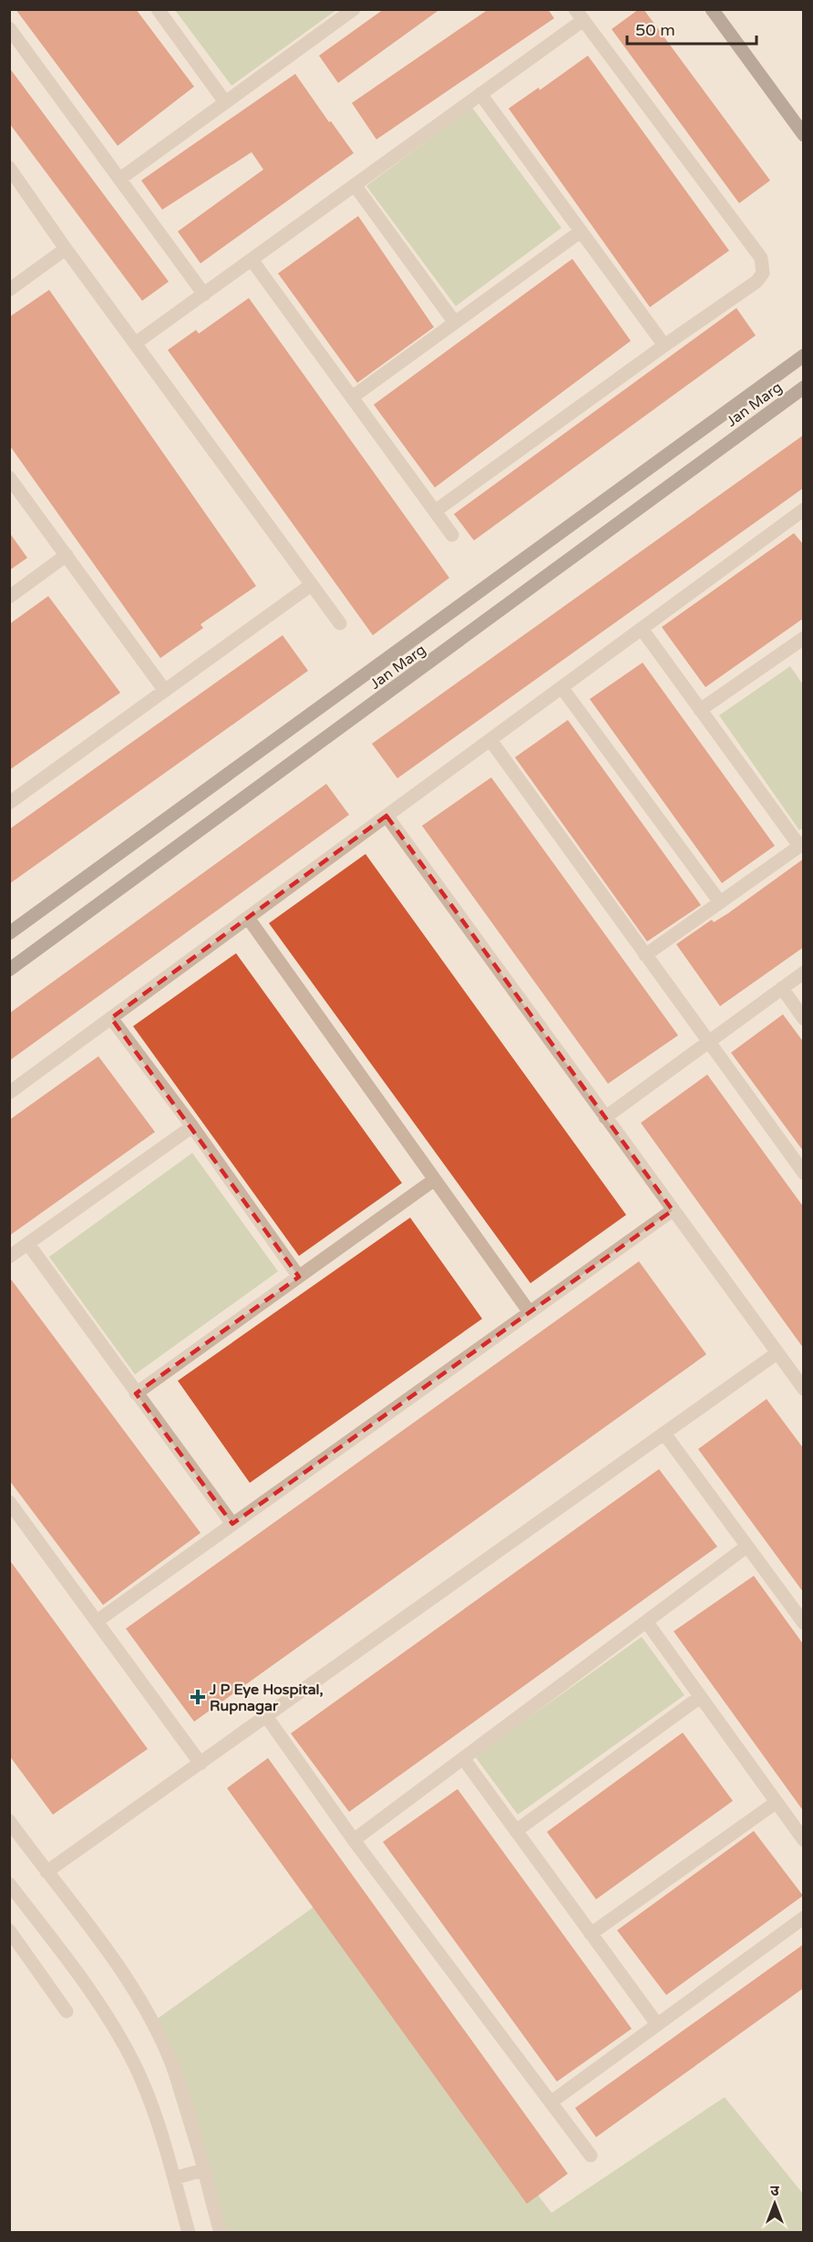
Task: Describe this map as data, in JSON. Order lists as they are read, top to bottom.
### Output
{
  "streets": {
    "main road": ["Jan Marg"]
  },
  "places": {
    "health": ["J P Eye Hospital, Rupnagar"]
  },
  "scale_bar": "50 m",
  "north": "top"
}
